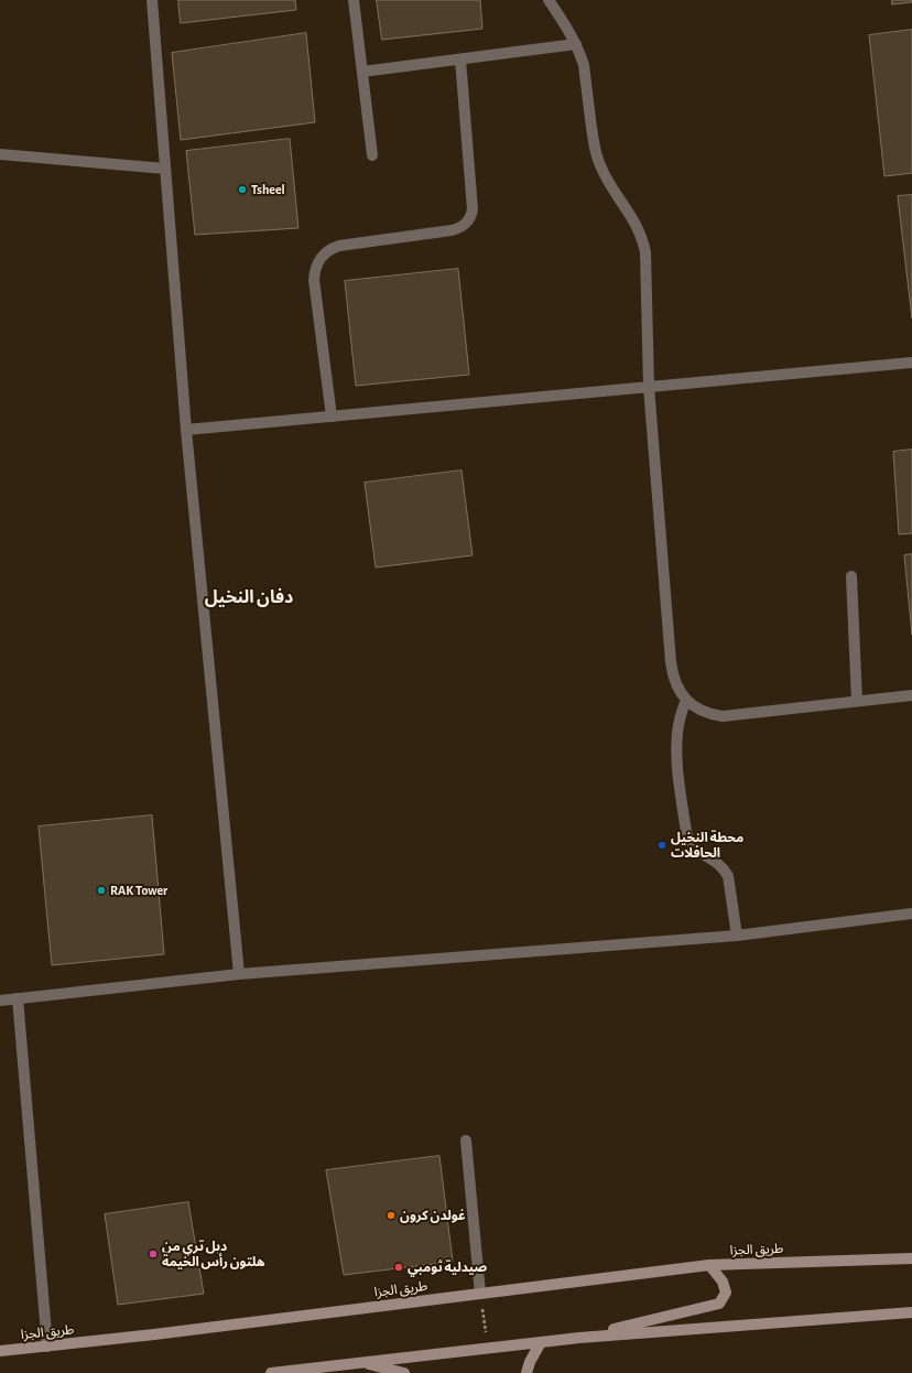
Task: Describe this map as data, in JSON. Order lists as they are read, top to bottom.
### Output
{
  "streets": {
    "main road": ["طريق الجزا"]
  },
  "districts": ["دفان النخيل"],
  "places": [
    "Tsheel",
    "محطة النخيل الحافلات",
    "RAK Tower",
    "غولدن كرون",
    "دبل تري من هلتون رأس الخيمة",
    "صيدلية ثومبي"
  ]
}
